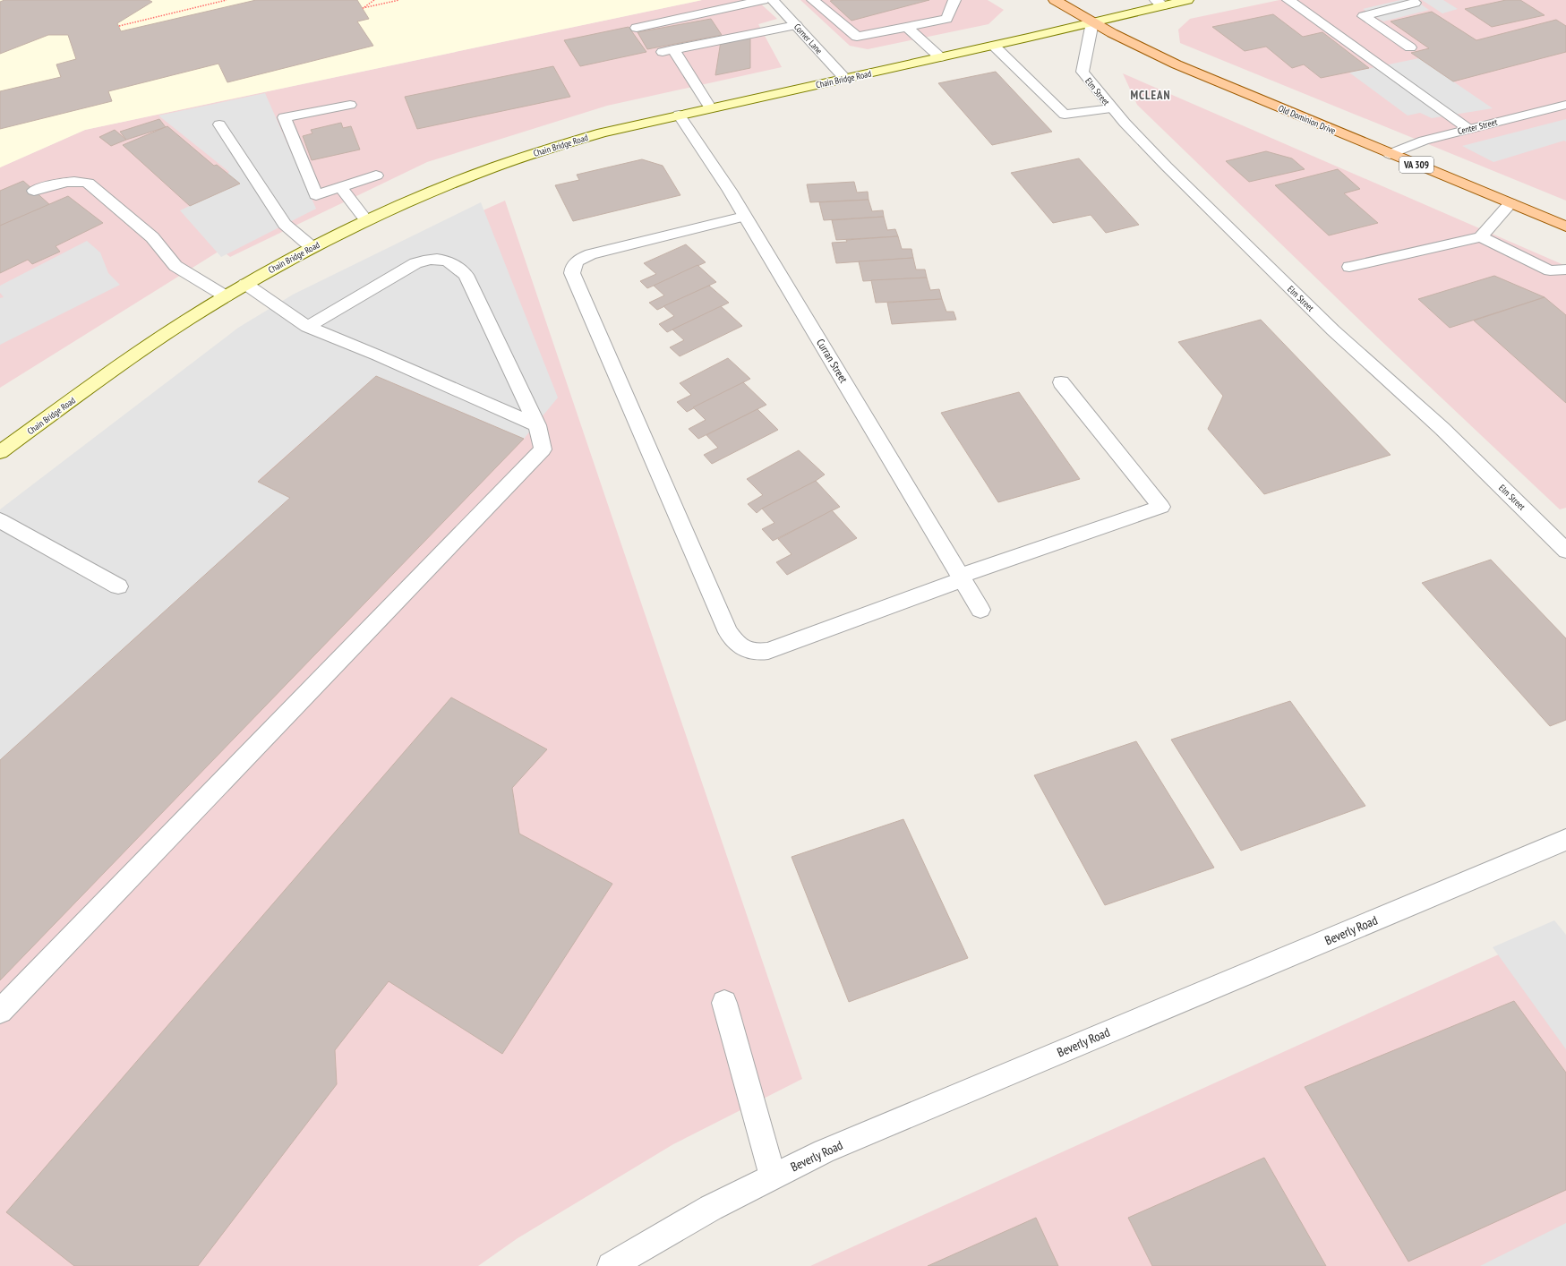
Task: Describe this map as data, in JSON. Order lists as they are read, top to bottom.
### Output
{
  "streets": {
    "main road": ["Chain Bridge Road", "Old Dominion Drive", "VA 309"],
    "street": [
      "Corner Lane",
      "Elm Street",
      "Center Street",
      "Curran Street",
      "Beverly Road"
    ]
  },
  "crossings": [
    ["Corner Lane", "Chain Bridge Road"],
    ["Chain Bridge Road", "Elm Street"],
    ["Chain Bridge Road", "Old Dominion Drive"],
    ["Chain Bridge Road", "Curran Street"],
    ["Elm Street", "Old Dominion Drive"],
    ["Old Dominion Drive", "Center Street"]
  ],
  "districts": ["MCLEAN"]
}
